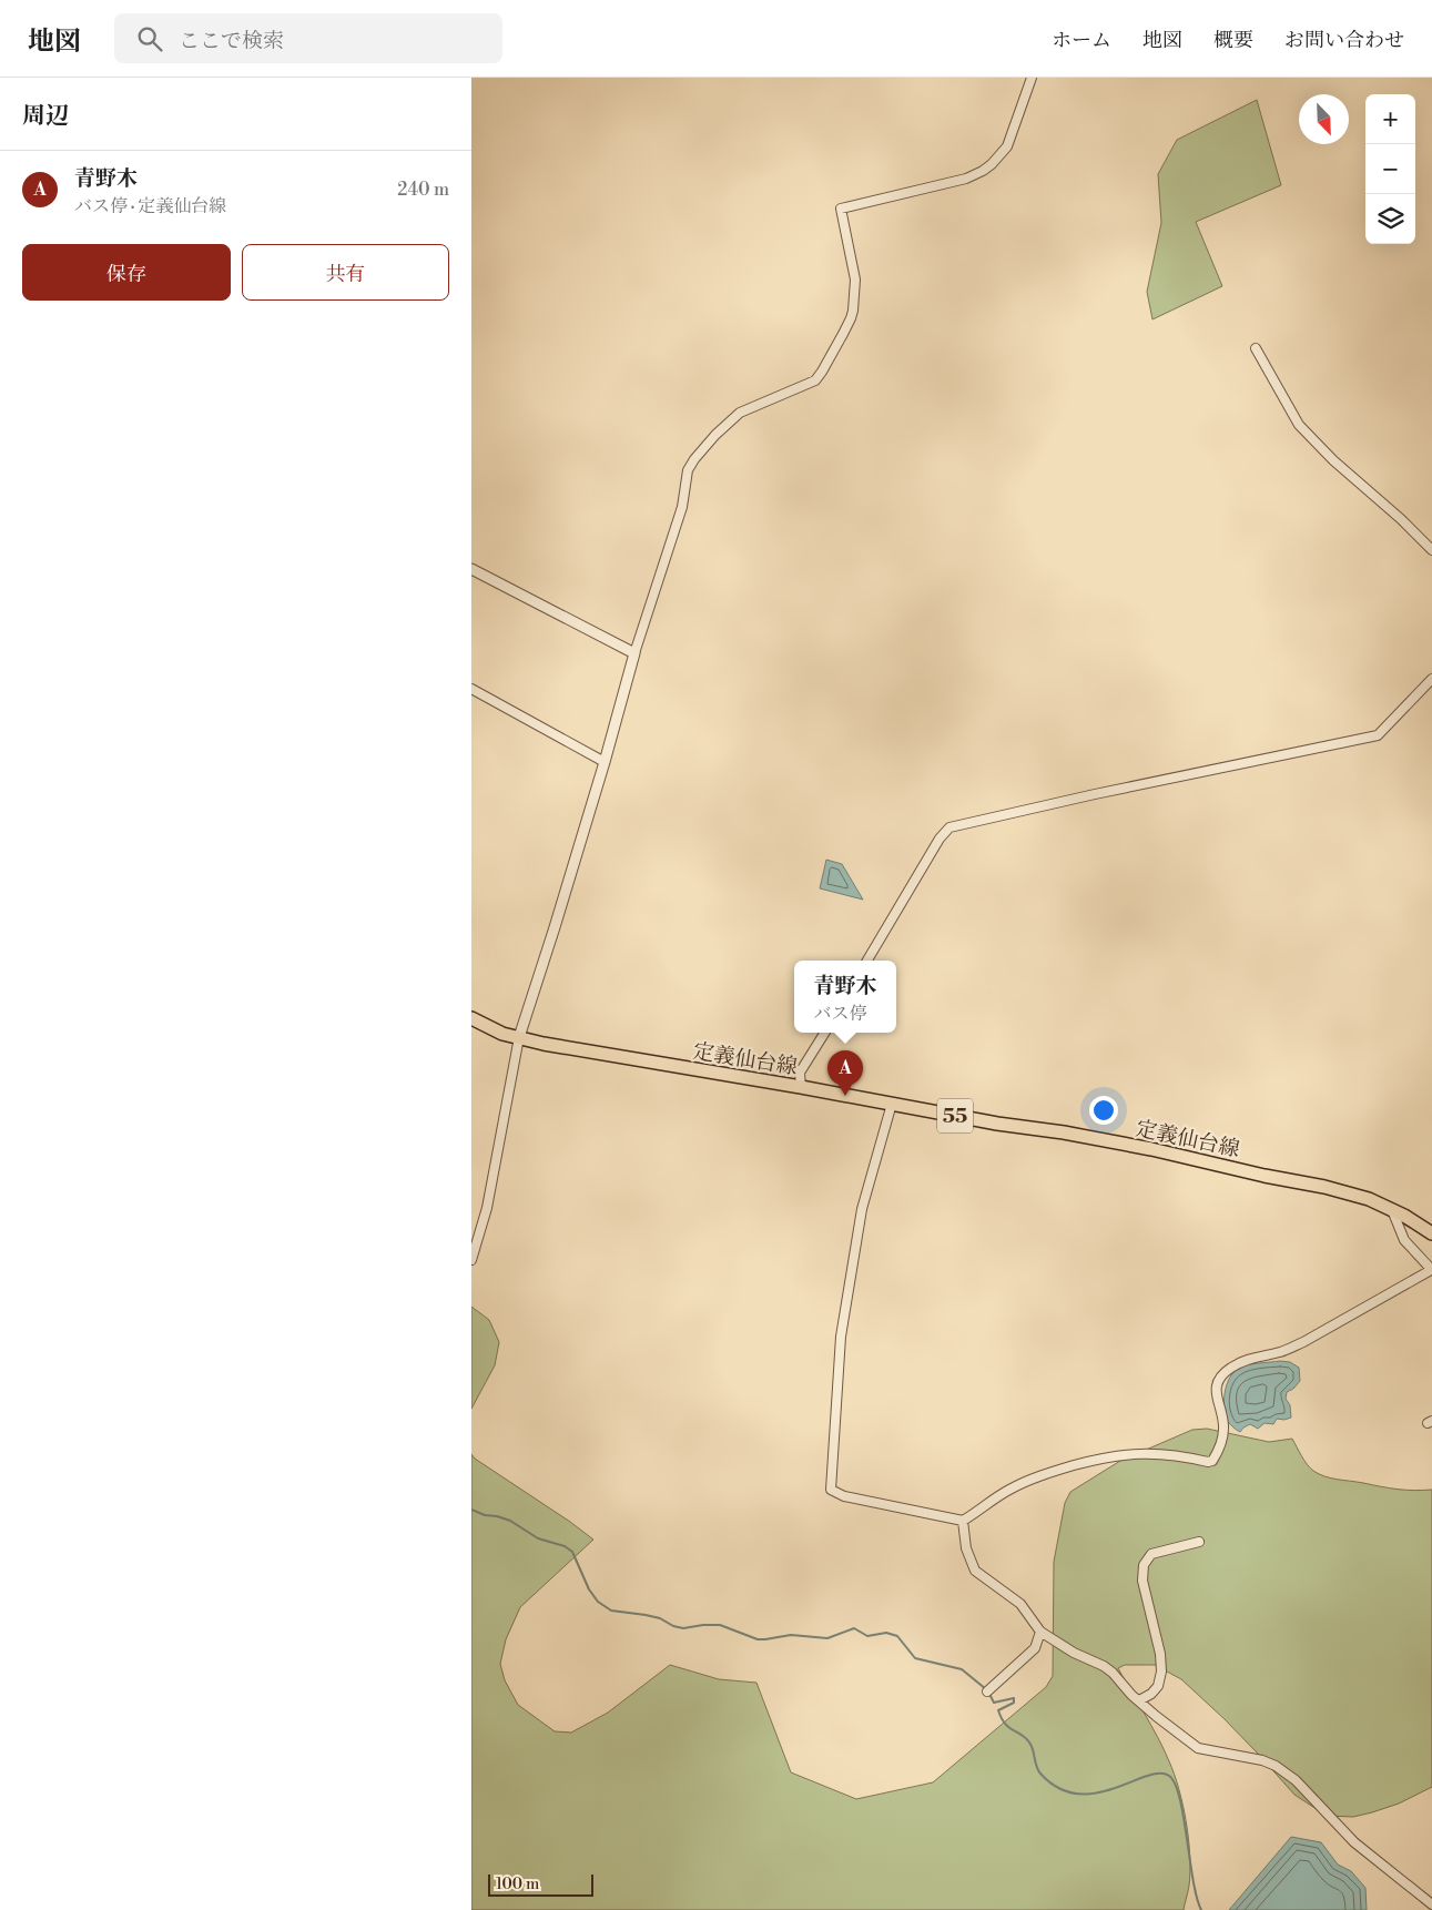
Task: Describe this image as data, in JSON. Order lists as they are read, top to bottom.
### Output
{
  "streets": {
    "main road": ["定義仙台線", "55"]
  },
  "scale_bar": "100 m",
  "north": "bottom right",
  "page": {
    "header": "地図",
    "search": "ここで検索",
    "nav": [
      "ホーム",
      "地図",
      "概要",
      "お問い合わせ"
    ],
    "heading": "周辺",
    "map_buttons": ["+", "−"],
    "list": [
      {
        "mark": "A",
        "name": "青野木",
        "note": "バス停 · 定義仙台線",
        "value": "240 m"
      }
    ],
    "buttons": ["保存", "共有"],
    "popup": ["青野木", "バス停"],
    "pins": "A",
    "scale": "100 m"
  }
}
